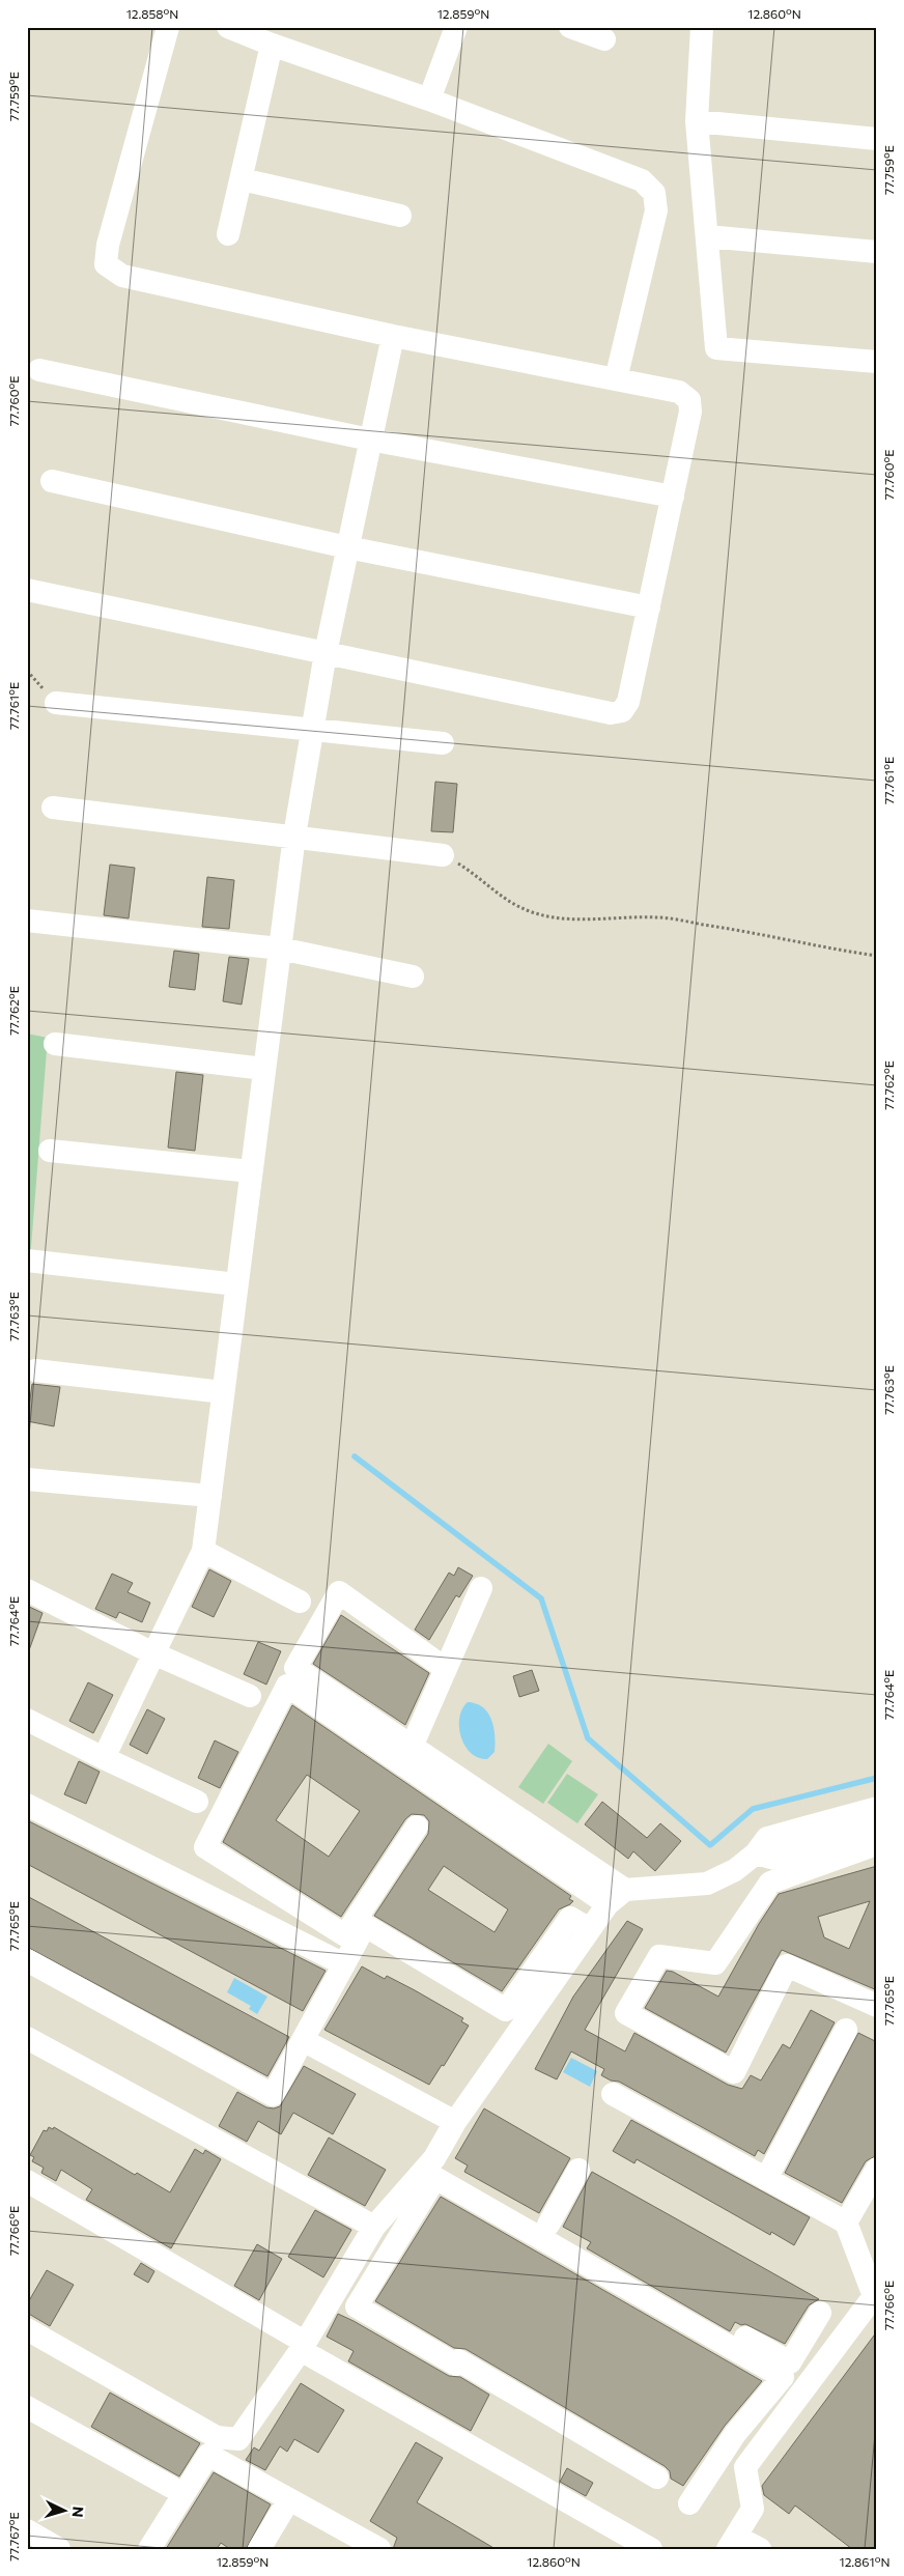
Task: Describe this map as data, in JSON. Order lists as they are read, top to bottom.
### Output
{
  "north": "right",
  "coordinates": [
    "12.858°N",
    "12.859°N",
    "12.860°N",
    "77.759°E",
    "77.760°E",
    "77.761°E",
    "77.762°E",
    "77.763°E",
    "77.764°E",
    "77.765°E",
    "77.766°E",
    "77.767°E",
    "12.861°N"
  ]
}
